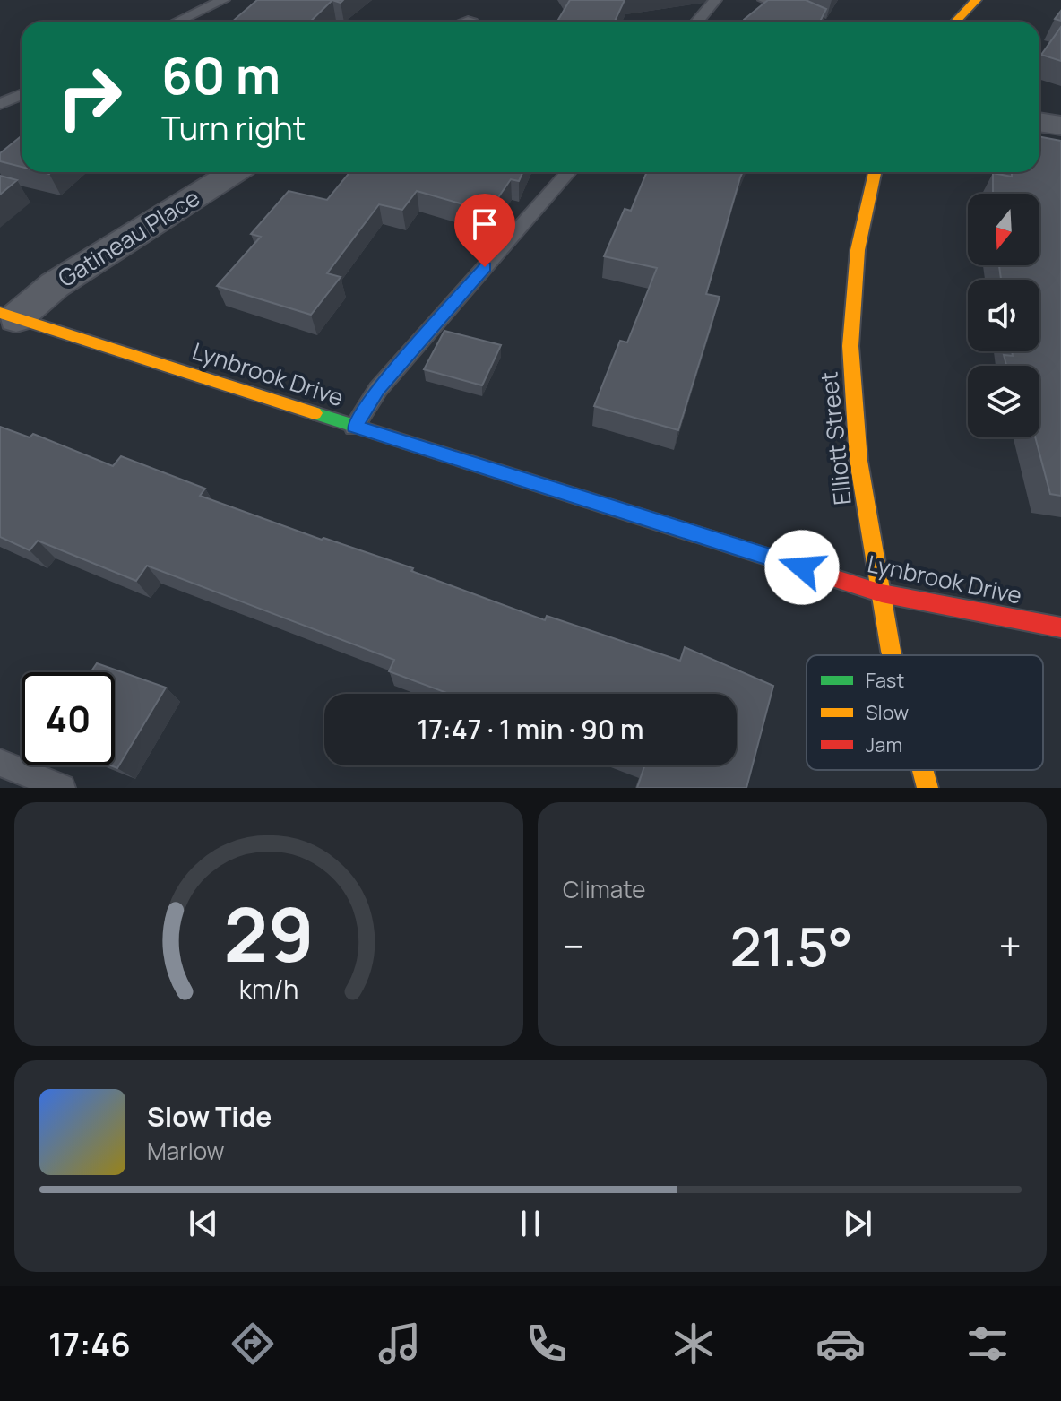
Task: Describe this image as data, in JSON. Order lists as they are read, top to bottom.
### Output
{
  "streets": {
    "street": ["Gatineau Place", "Lynbrook Drive", "Elliott Street"]
  },
  "crossings": [
    ["Gatineau Place", "Lynbrook Drive"],
    ["Lynbrook Drive", "Elliott Street"]
  ],
  "legend": ["Fast", "Slow", "Jam"],
  "north": "bottom",
  "page": {
    "turn": ["60 m", "Turn right"],
    "limit": "40",
    "trip": "17:47 · 1 min · 90 m",
    "tile": "Climate",
    "heat": ["−", "21.5°", "+"],
    "song": ["Slow Tide", "Marlow"],
    "tabs": "17:46",
    "gauge": ["29", "km/h"]
  }
}
